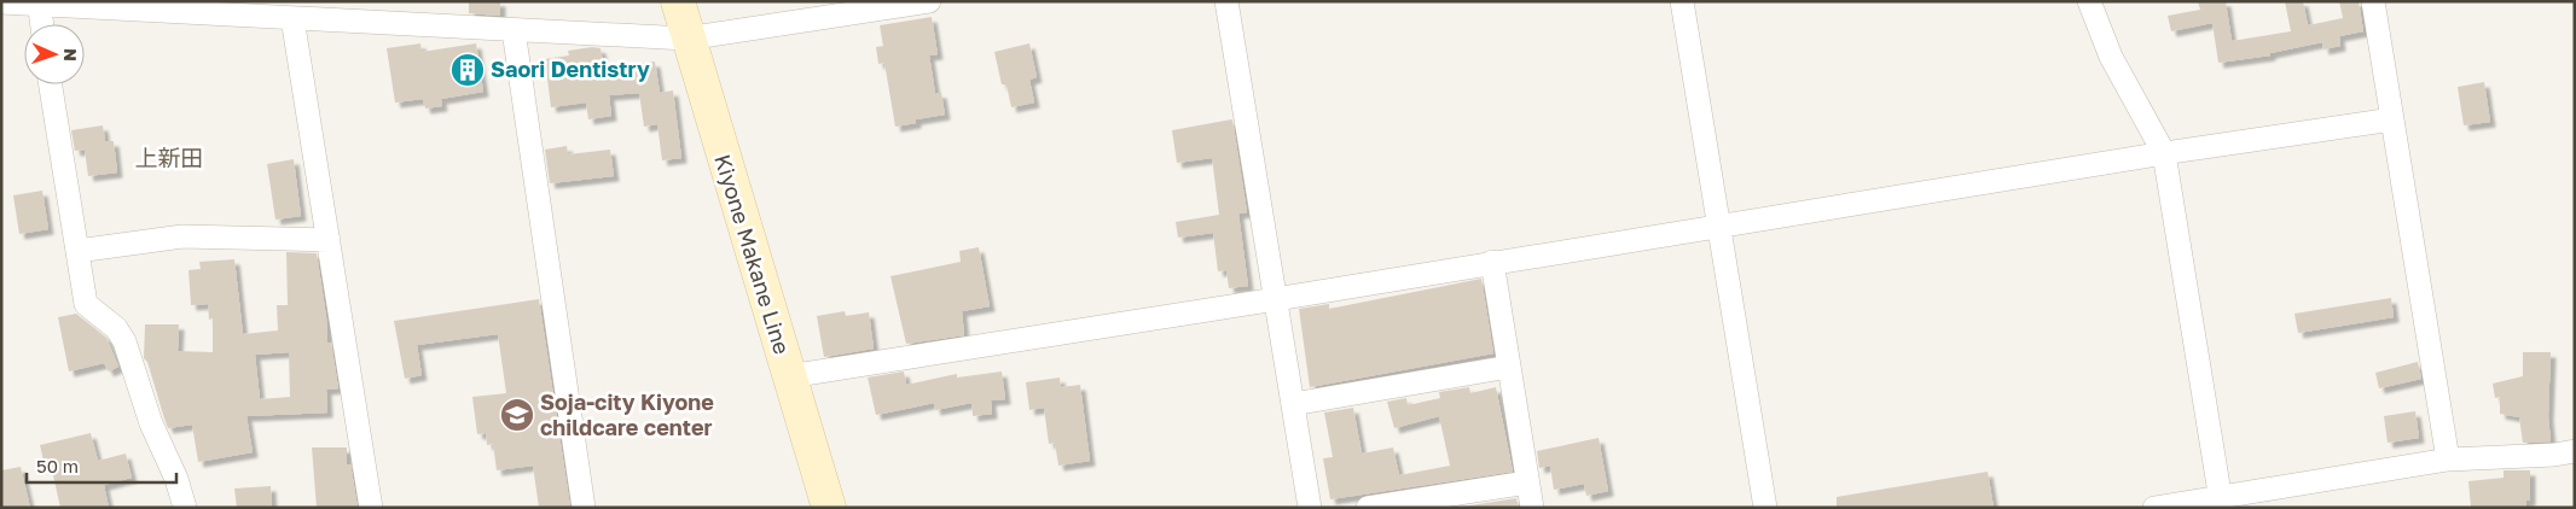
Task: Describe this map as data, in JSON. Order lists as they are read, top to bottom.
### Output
{
  "streets": {
    "main road": ["Kiyone Makane Line"]
  },
  "districts": ["上新田"],
  "places": {
    "building": ["Saori Dentistry"],
    "school or university": ["Soja-city Kiyone childcare center"]
  },
  "scale_bar": "50 m",
  "north": "right"
}
